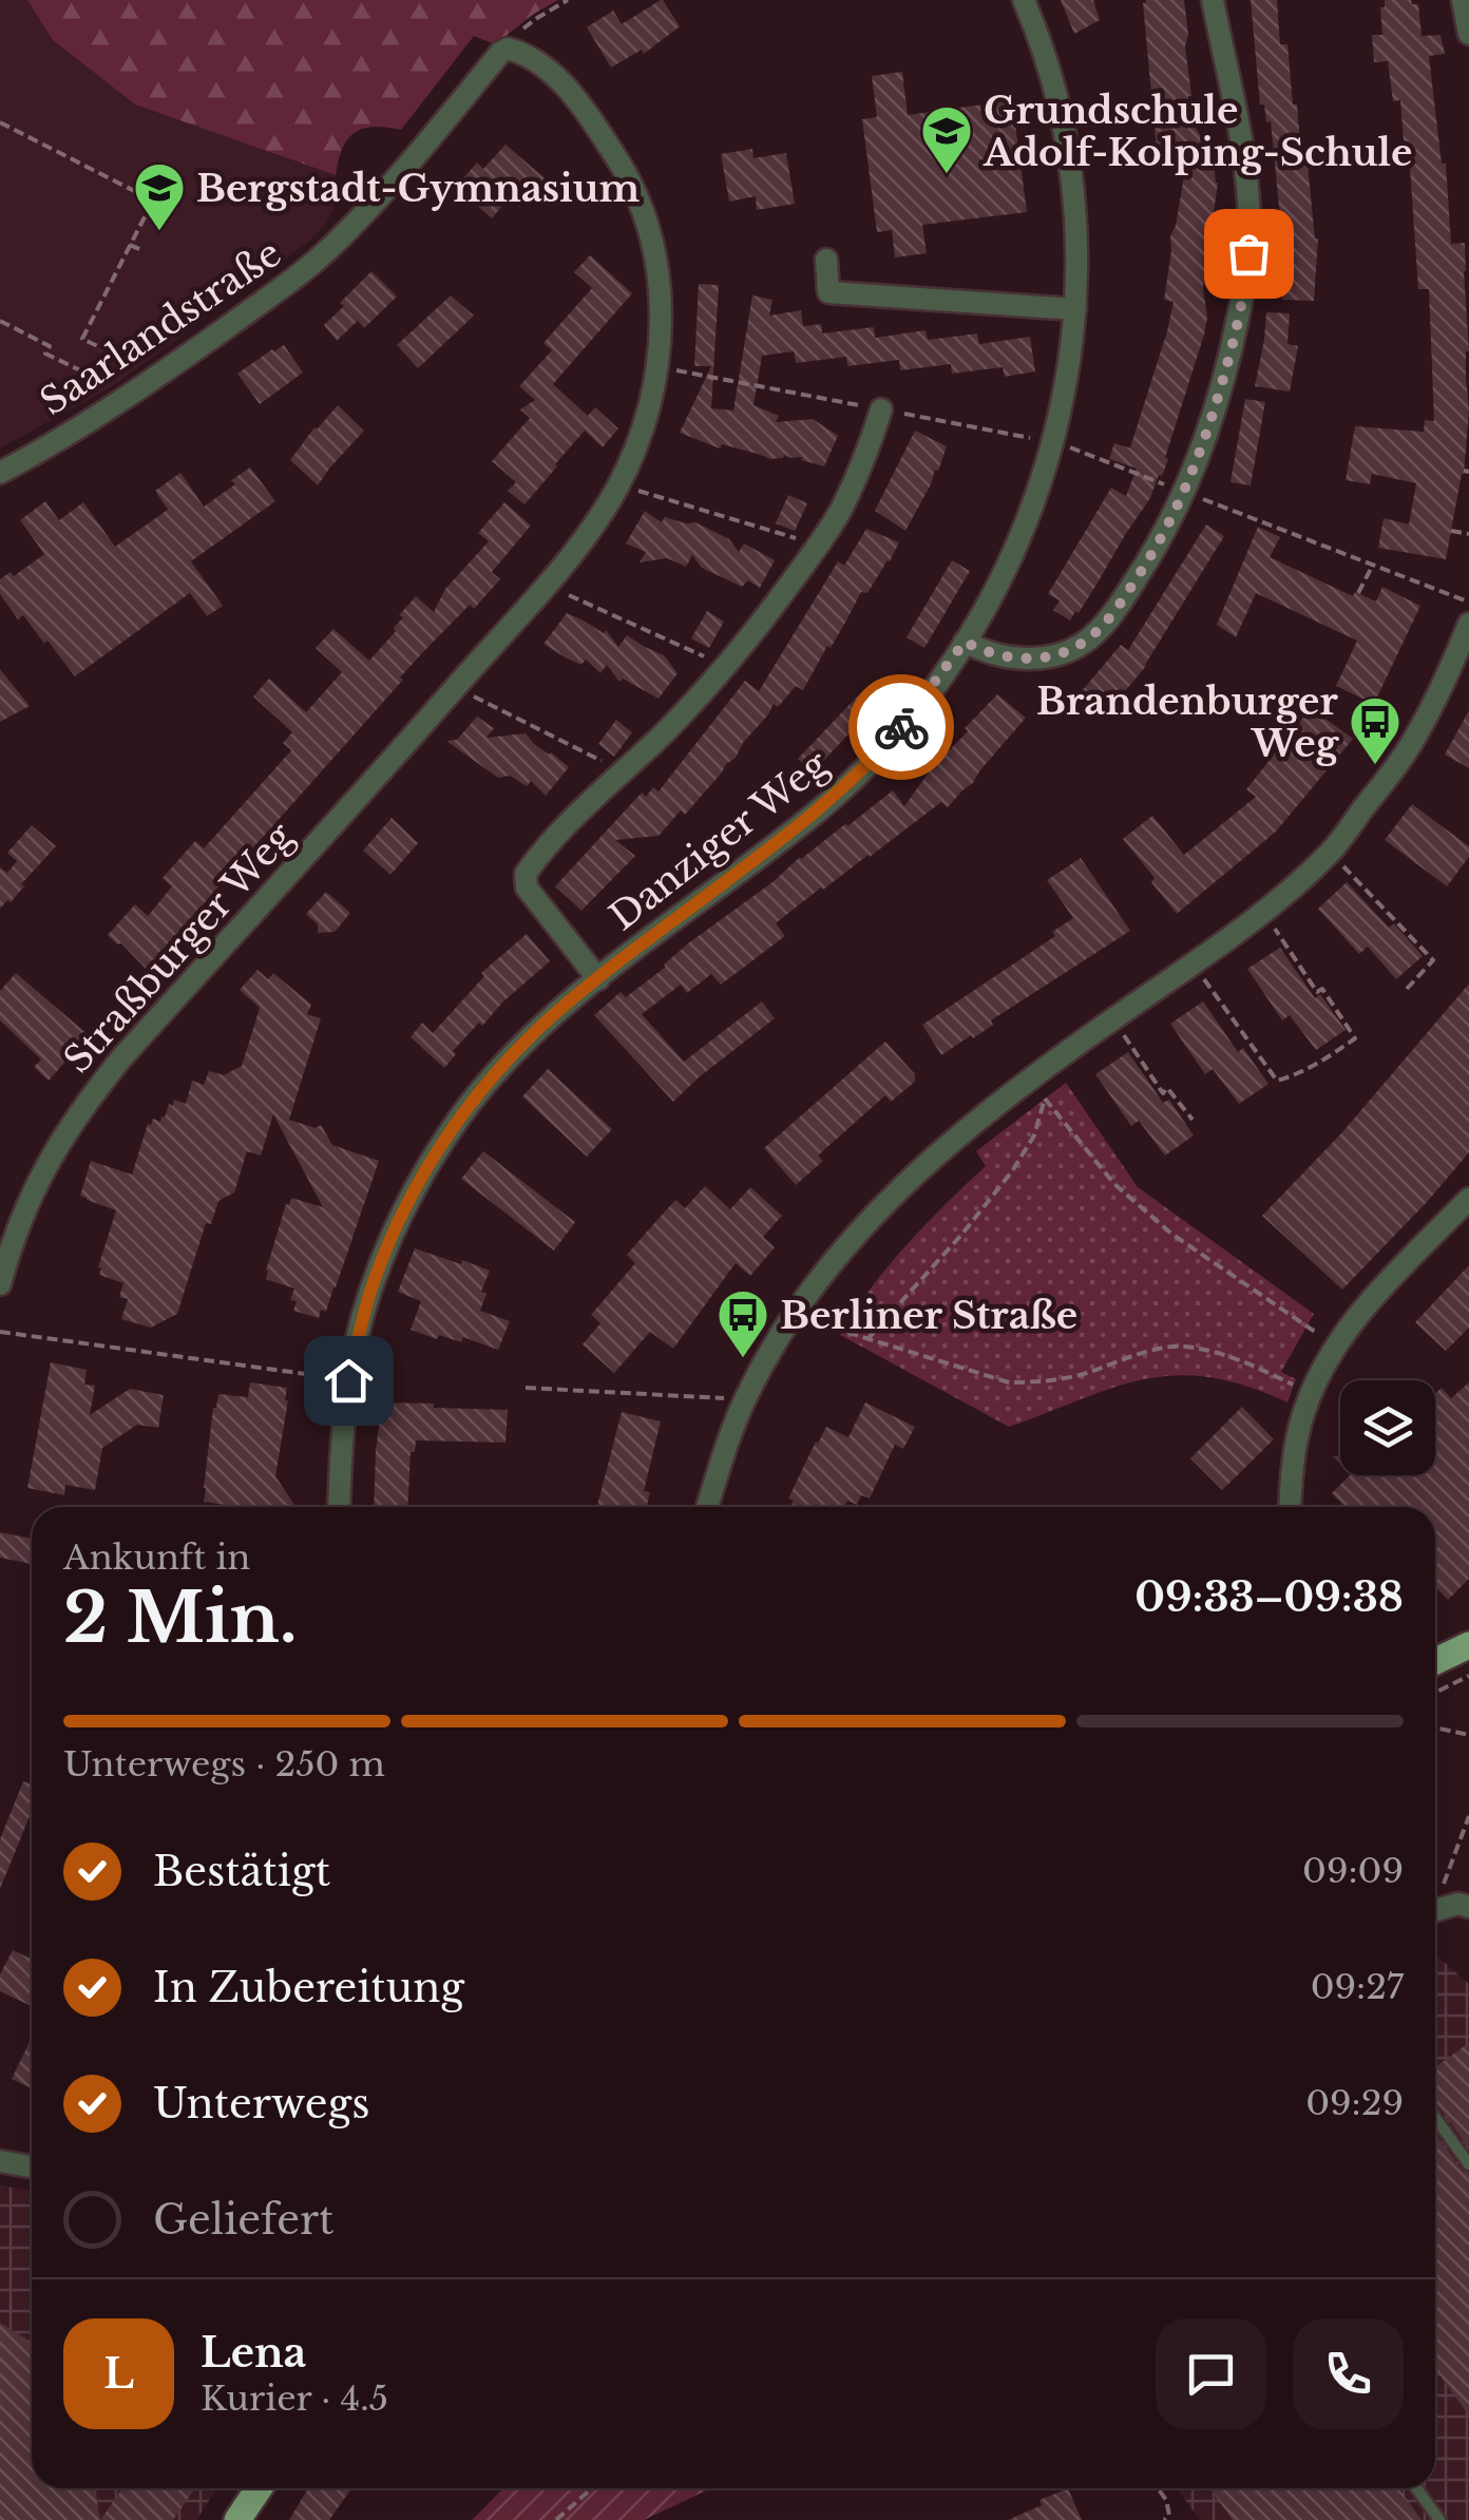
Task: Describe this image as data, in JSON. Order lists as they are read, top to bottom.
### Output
{
  "streets": {
    "street": ["Saarlandstraße", "Danziger Weg", "Straßburger Weg"]
  },
  "crossings": [
    ["Saarlandstraße", "Straßburger Weg"]
  ],
  "places": {
    "school or university": ["Grundschule Adolf-Kolping-Schule", "Bergstadt-Gymnasium"],
    "bus stop": ["Brandenburger Weg", "Berliner Straße"]
  },
  "page": {
    "heading": ["2 Min.", "Ankunft in", "09:33–09:38"],
    "panel": ["Lena", "Kurier · 4.5"],
    "bar": "Unterwegs · 250 m",
    "list": [
      ["Bestätigt", "09:09"],
      ["In Zubereitung", "09:27"],
      ["Unterwegs", "09:29"],
      "Geliefert"
    ],
    "round": "L"
  }
}
